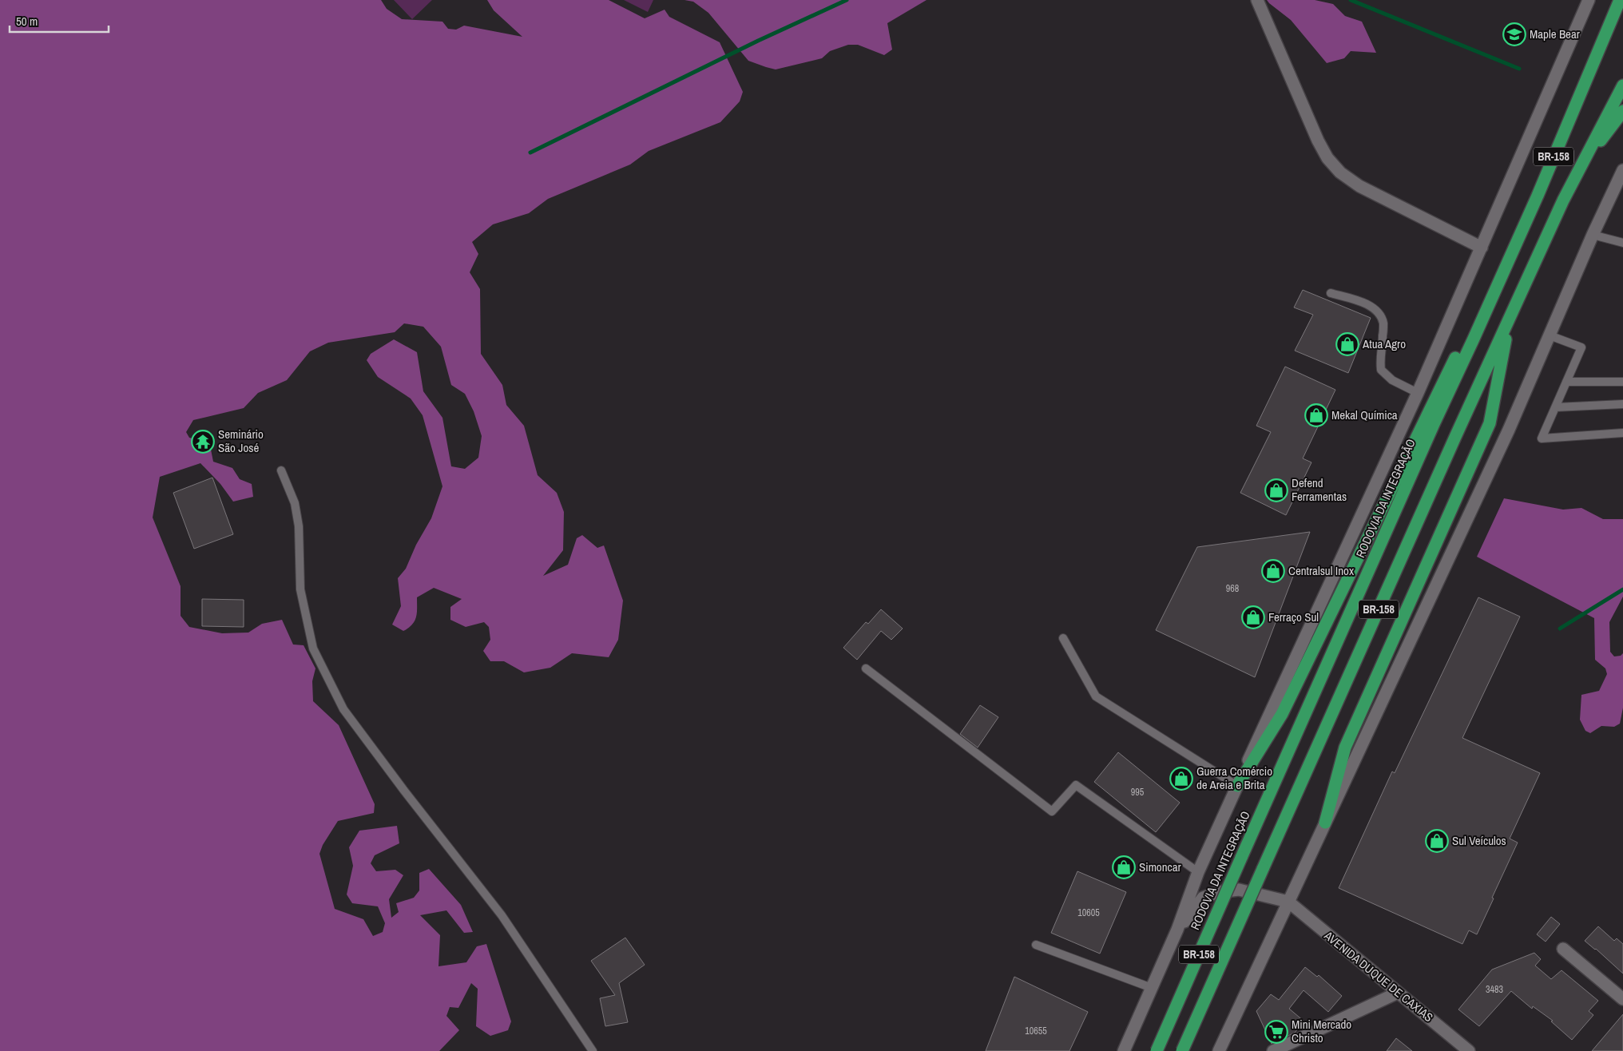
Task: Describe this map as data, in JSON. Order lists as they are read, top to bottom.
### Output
{
  "streets": {
    "highway": ["BR-158", "RODOVIA DA INTEGRAÇÃO"],
    "main road": ["AVENIDA DUQUE DE CAXIAS"]
  },
  "crossings": [
    ["BR-158", "RODOVIA DA INTEGRAÇÃO"],
    ["BR-158", "AVENIDA DUQUE DE CAXIAS"]
  ],
  "places": {
    "school or university": ["Maple Bear"],
    "shop": [
      "Atua Agro",
      "Mekal Química",
      "Defend Ferramentas",
      "Centralsul Inox",
      "Ferraço Sul",
      "Guerra Comércio de Areia e Brita",
      "Sul Veículos",
      "Simoncar"
    ],
    "temple": ["Seminário São José"],
    "supermarket": ["Mini Mercado Christo"]
  },
  "house_numbers": [
    "968",
    "995",
    "10605",
    "3483",
    "10655"
  ],
  "scale_bar": "50 m"
}
